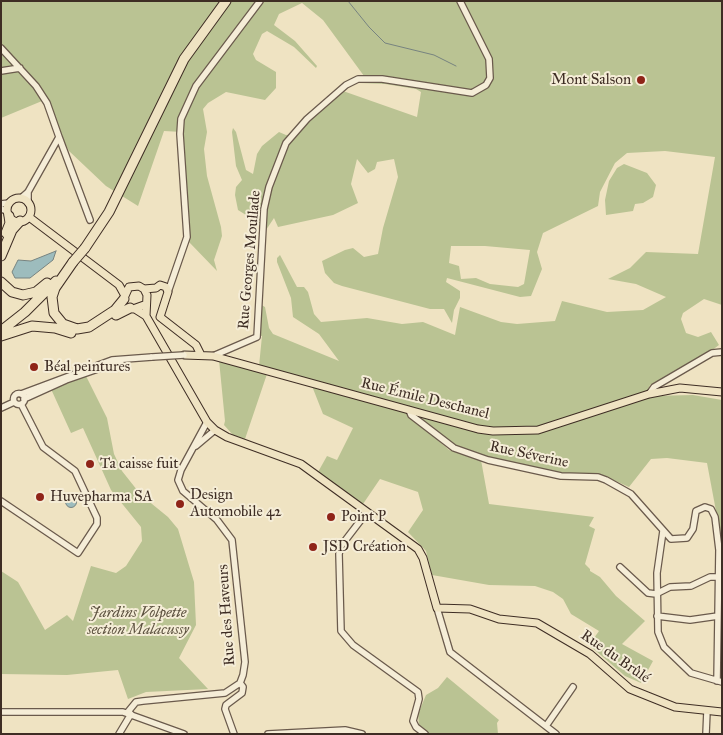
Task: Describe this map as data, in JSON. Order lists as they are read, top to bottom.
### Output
{
  "streets": {
    "main road": ["Rue Émile Deschanel", "Rue du Brûlé"],
    "street": ["Rue Georges Moullade", "Rue Séverine", "Rue des Haveurs"]
  },
  "crossings": [
    ["Rue Georges Moullade", "Rue Émile Deschanel"],
    ["Rue Émile Deschanel", "Rue Séverine"]
  ],
  "parks": ["Jardins Volpette section Malacussy"],
  "places": [
    "Mont Salson",
    "Béal peintures",
    "Ta caisse fuit",
    "Huvepharma SA",
    "Design Automobile 42",
    "Point P",
    "JSD Création"
  ]
}
